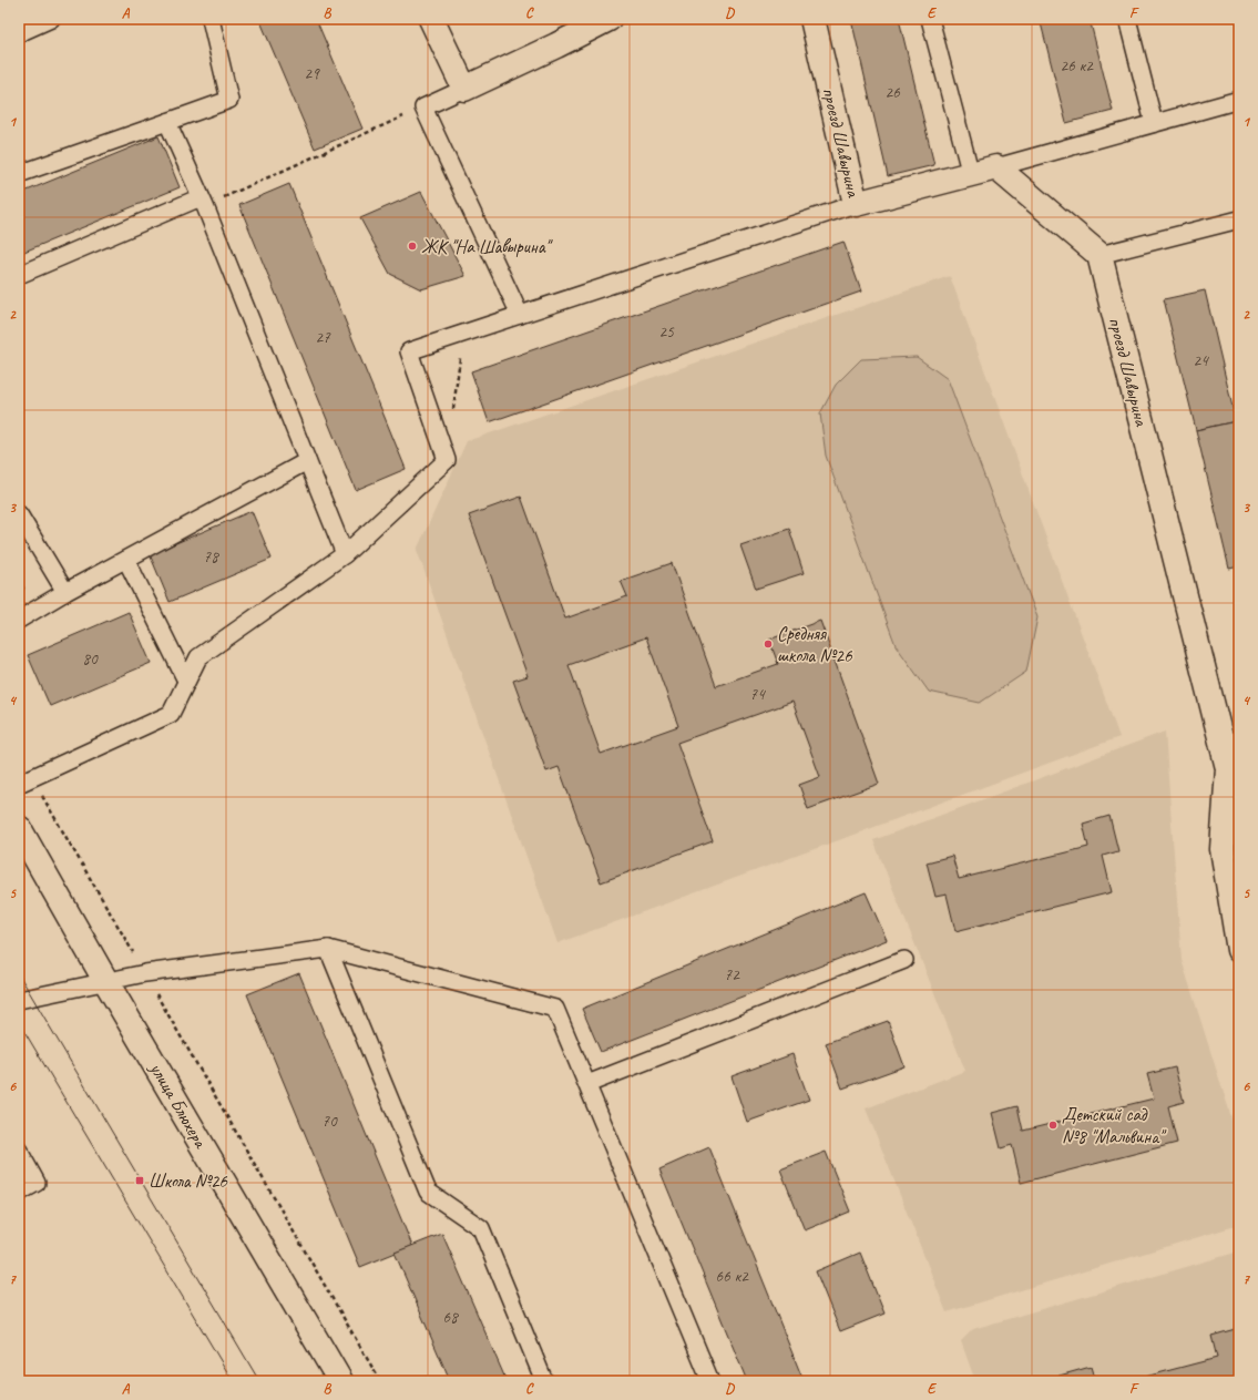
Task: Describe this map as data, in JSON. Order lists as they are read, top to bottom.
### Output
{
  "streets": {
    "street": ["проезд Шавырина", "улица Блюхера"]
  },
  "places": {
    "other": ["ЖК \"На Шавырина\"", "Средняя школа №26", "Детский сад №8 \"Мальвина\""],
    "transit": ["Школа №26"]
  },
  "house_numbers": [
    "26 к2",
    "29",
    "26",
    "25",
    "27",
    "24",
    "78",
    "80",
    "74",
    "72",
    "70",
    "66 к2",
    "68"
  ],
  "grid": {
    "columns": [
      "A",
      "B",
      "C",
      "D",
      "E",
      "F"
    ],
    "rows": [
      "1",
      "2",
      "3",
      "4",
      "5",
      "6",
      "7"
    ]
  }
}
